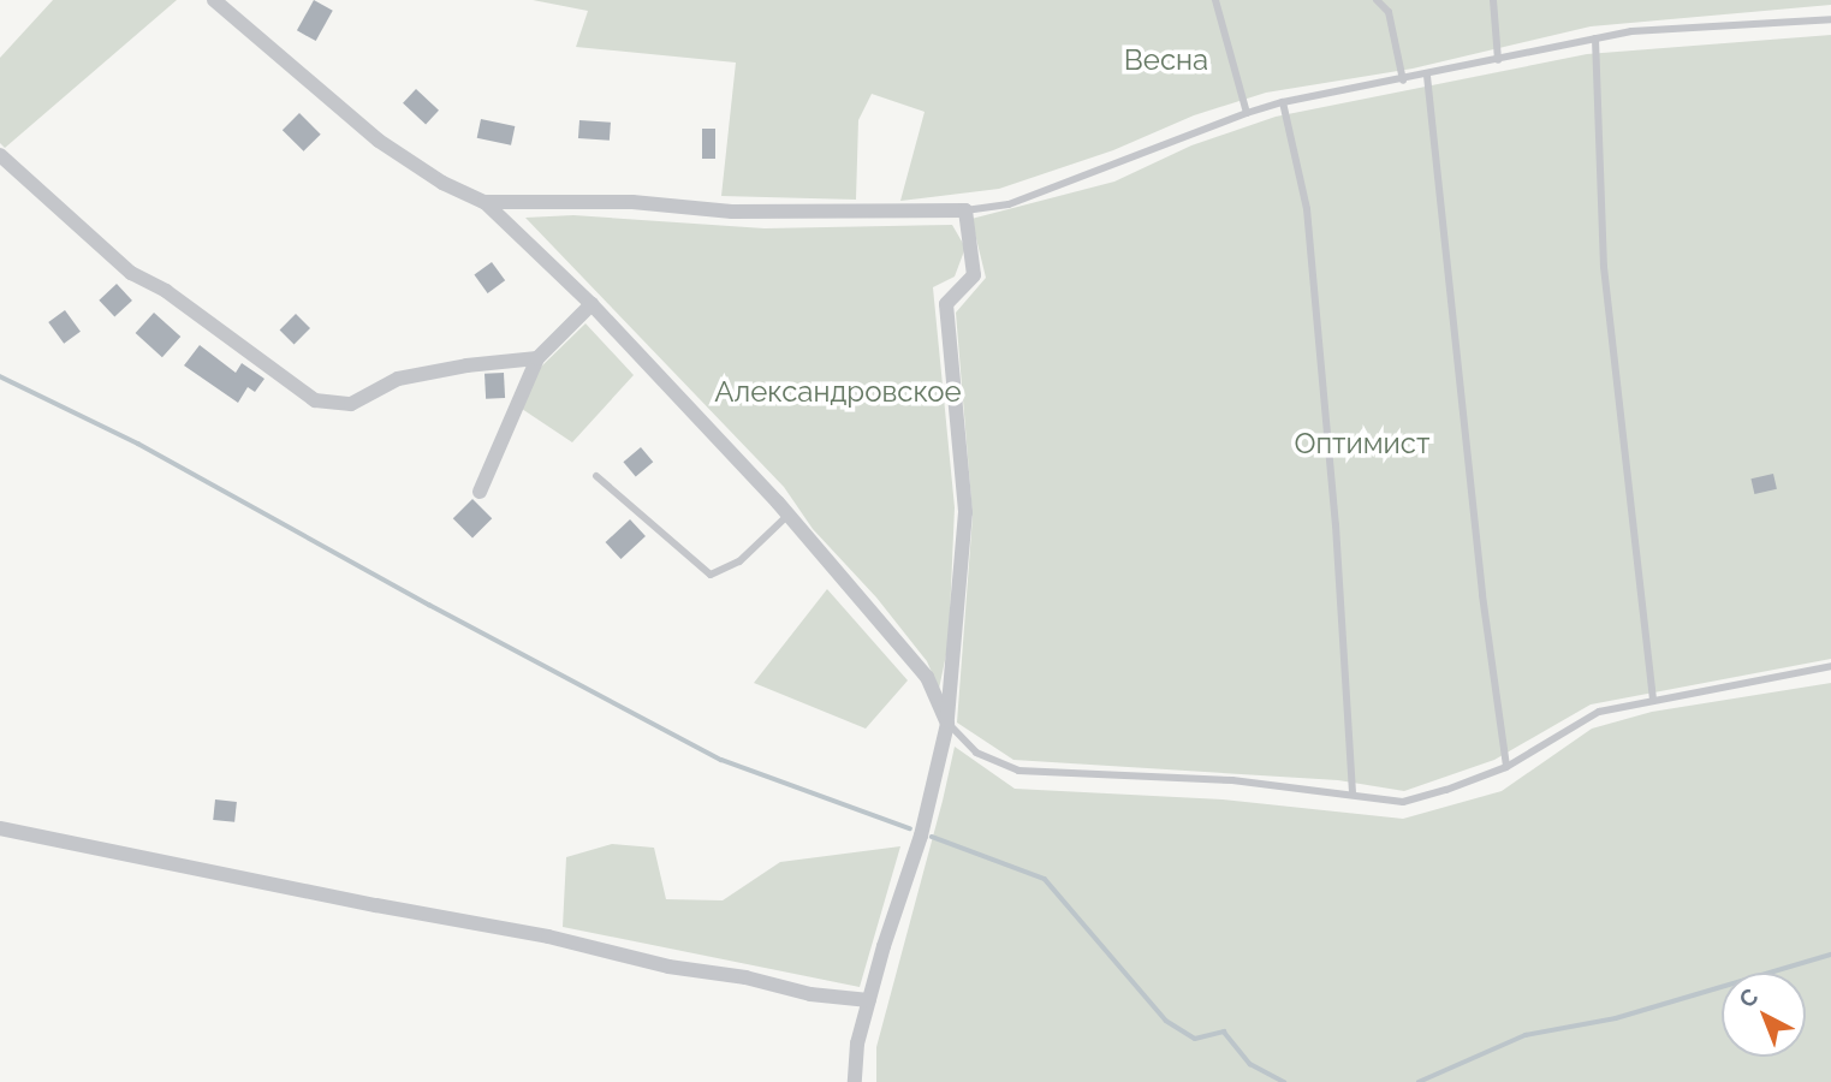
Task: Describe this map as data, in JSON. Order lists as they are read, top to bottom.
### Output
{
  "parks": ["Весна", "Александровское", "Оптимист"],
  "north": "top left"
}
